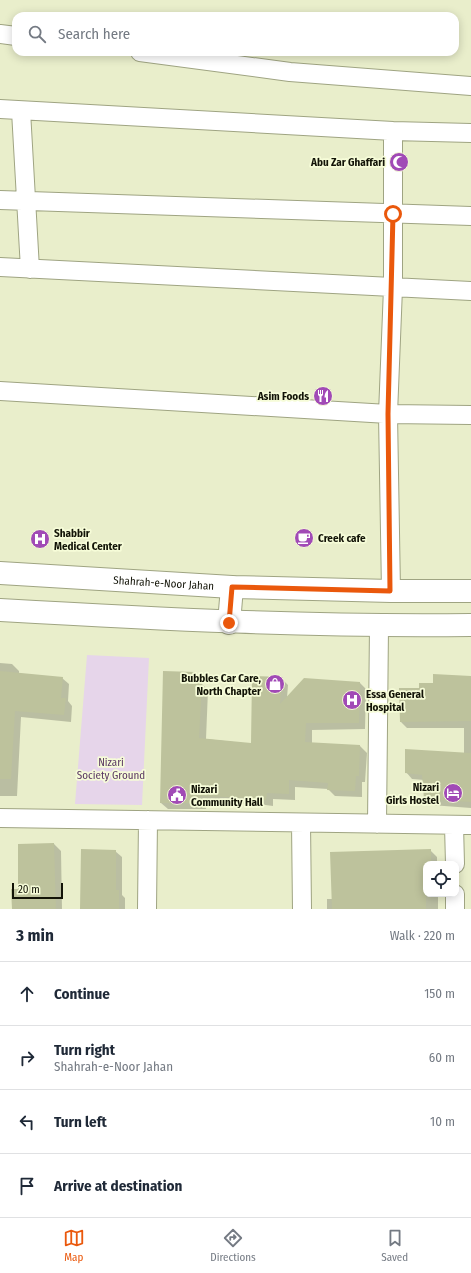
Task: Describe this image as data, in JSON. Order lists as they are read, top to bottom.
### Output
{
  "streets": {
    "main road": ["Shahrah-e-Noor Jahan"]
  },
  "parks": ["Nizari Society Ground"],
  "places": {
    "mosque": ["Abu Zar Ghaffari"],
    "restaurant": ["Asim Foods"],
    "cafe": ["Creek cafe"],
    "hospital": ["Shabbir Medical Center", "Essa General Hospital"],
    "shop": ["Bubbles Car Care, North Chapter"],
    "hotel": ["Nizari Girls Hostel"],
    "public building": ["Nizari Community Hall"]
  },
  "scale_bar": "20 m",
  "page": {
    "search": "Search here",
    "scale": "20 m",
    "heading": ["3 min", "Walk · 220 m"],
    "list": [
      ["Continue", "150 m"],
      ["Turn right", "Shahrah-e-Noor Jahan", "60 m"],
      ["Turn left", "10 m"],
      "Arrive at destination"
    ],
    "nav": ["Map", "Directions", "Saved"]
  }
}
